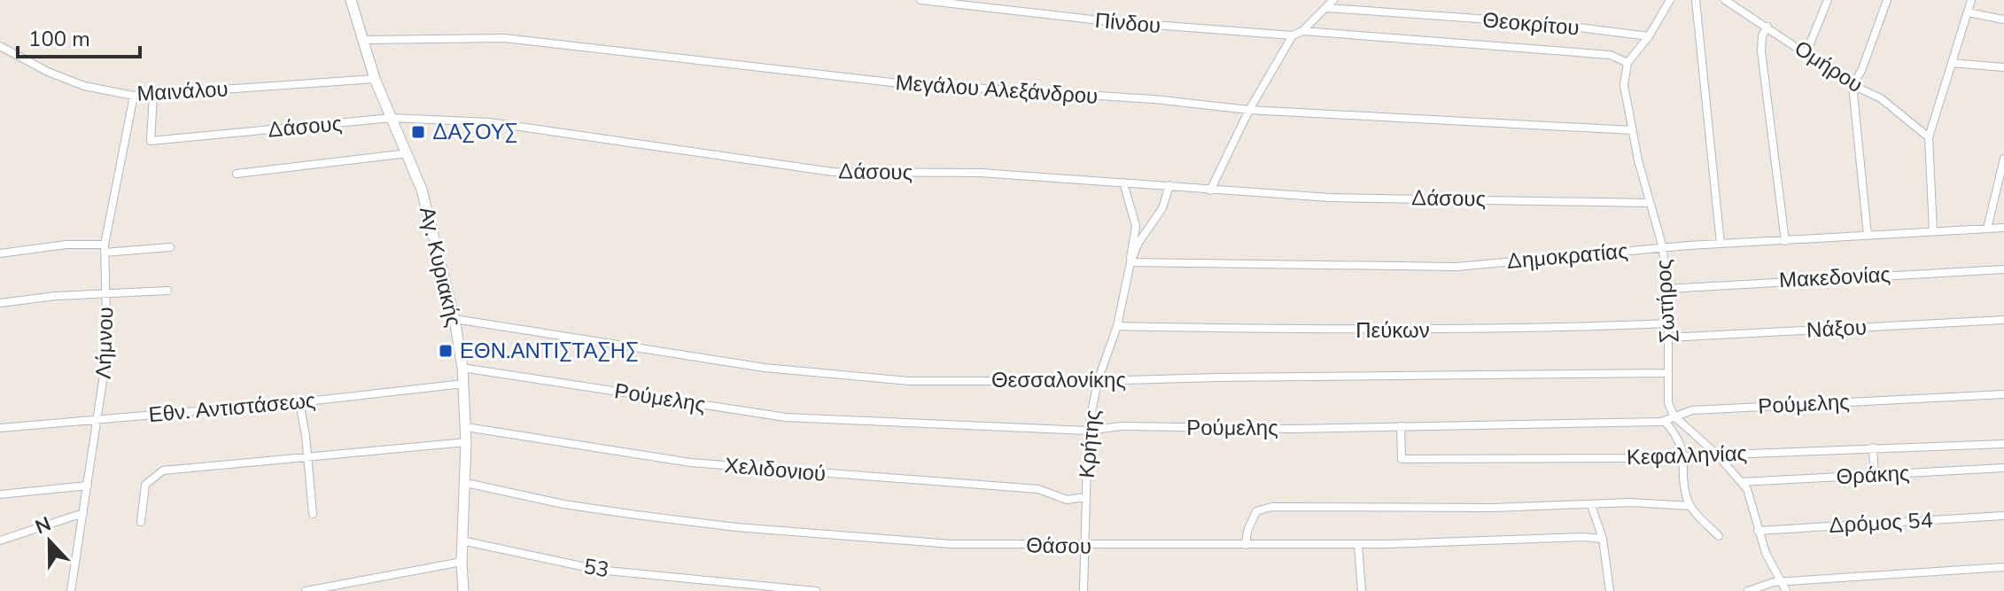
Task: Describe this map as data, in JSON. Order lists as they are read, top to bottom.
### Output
{
  "streets": {
    "street": [
      "Πίνδου",
      "Θεοκρίτου",
      "Ομήρου",
      "Μεγάλου Αλεξάνδρου",
      "Μαινάλου",
      "Δάσους",
      "Δημοκρατίας",
      "Αγ. Κυριακής",
      "Μακεδονίας",
      "Σωτήρος",
      "Νάξου",
      "Πεύκων",
      "Λήμνου",
      "Θεσσαλονίκης",
      "Ρούμελης",
      "Εθν. Αντιστάσεως",
      "Κρήτης",
      "Κεφαλληνίας",
      "Χελιδονιού",
      "Θράκης",
      "Δρόμος 54",
      "Θάσου",
      "53"
    ]
  },
  "crossings": [
    ["Μεγάλου Αλεξάνδρου", "Αγ. Κυριακής"],
    ["Μεγάλου Αλεξάνδρου", "Σωτήρος"],
    ["Μαινάλου", "Δάσους"],
    ["Μαινάλου", "Αγ. Κυριακής"],
    ["Μαινάλου", "Λήμνου"],
    ["Δάσους", "Αγ. Κυριακής"],
    ["Δάσους", "Σωτήρος"],
    ["Δάσους", "Κρήτης"],
    ["Δημοκρατίας", "Σωτήρος"],
    ["Δημοκρατίας", "Κρήτης"],
    ["Αγ. Κυριακής", "Θεσσαλονίκης"],
    ["Αγ. Κυριακής", "Ρούμελης"],
    ["Αγ. Κυριακής", "Εθν. Αντιστάσεως"],
    ["Αγ. Κυριακής", "Χελιδονιού"],
    ["Αγ. Κυριακής", "Θάσου"],
    ["Αγ. Κυριακής", "53"],
    ["Μακεδονίας", "Σωτήρος"],
    ["Σωτήρος", "Νάξου"],
    ["Σωτήρος", "Πεύκων"],
    ["Σωτήρος", "Θεσσαλονίκης"],
    ["Σωτήρος", "Ρούμελης"],
    ["Πεύκων", "Κρήτης"],
    ["Λήμνου", "Εθν. Αντιστάσεως"],
    ["Θεσσαλονίκης", "Κρήτης"],
    ["Ρούμελης", "Κρήτης"],
    ["Ρούμελης", "Κεφαλληνίας"],
    ["Κρήτης", "Χελιδονιού"],
    ["Κρήτης", "Θάσου"]
  ],
  "places": {
    "transit": ["ΔΑΣΟΥΣ", "ΕΘΝ.ΑΝΤΙΣΤΑΣΗΣ"]
  },
  "scale_bar": "100 m",
  "north": "top"
}
